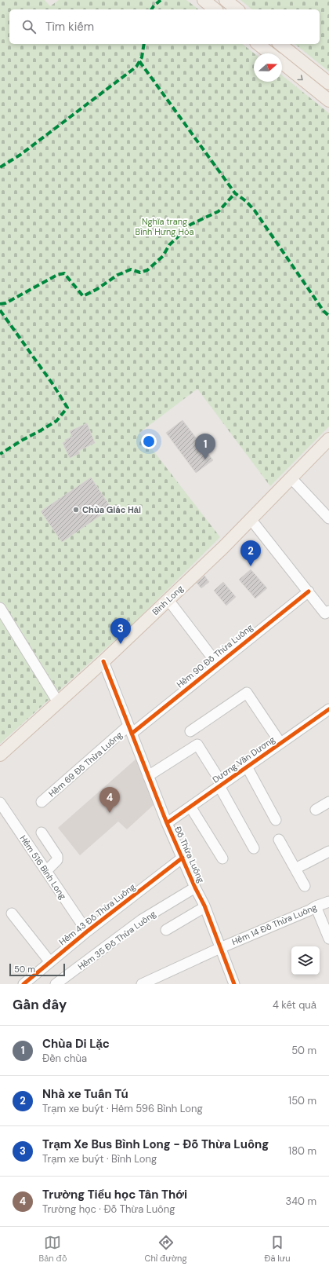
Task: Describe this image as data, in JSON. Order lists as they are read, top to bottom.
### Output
{
  "streets": {
    "main road": ["Bình Long"],
    "street": [
      "Hẻm 90 Đỗ Thừa Luông",
      "Dương Văn Dương",
      "Hẻm 69 Đỗ Thừa Luông",
      "Đỗ Thừa Luông",
      "Hẻm 516 Bình Long",
      "Hẻm 43 Đỗ Thừa Luông",
      "Hẻm 14 Đỗ Thừa Luông",
      "Hẻm 35 Đỗ Thừa Luông"
    ]
  },
  "crossings": [
    ["Bình Long", "Đỗ Thừa Luông"],
    ["Hẻm 90 Đỗ Thừa Luông", "Hẻm 69 Đỗ Thừa Luông"],
    ["Hẻm 90 Đỗ Thừa Luông", "Đỗ Thừa Luông"],
    ["Dương Văn Dương", "Đỗ Thừa Luông"],
    ["Hẻm 69 Đỗ Thừa Luông", "Đỗ Thừa Luông"],
    ["Đỗ Thừa Luông", "Hẻm 43 Đỗ Thừa Luông"],
    ["Đỗ Thừa Luông", "Hẻm 14 Đỗ Thừa Luông"],
    ["Đỗ Thừa Luông", "Hẻm 35 Đỗ Thừa Luông"],
    ["Hẻm 516 Bình Long", "Hẻm 43 Đỗ Thừa Luông"]
  ],
  "parks": ["Nghĩa trang Bình Hưng Hòa"],
  "places": ["Chùa Giác Hải"],
  "scale_bar": "50 m",
  "north": "right",
  "page": {
    "search": "Tìm kiếm",
    "pins": [
      "1",
      "2",
      "3",
      "4"
    ],
    "scale": "50 m",
    "heading": ["Gần đây", "4 kết quả"],
    "list": [
      {
        "mark": "1",
        "name": "Chùa Di Lặc",
        "note": "Đền chùa",
        "value": "50 m"
      },
      {
        "mark": "2",
        "name": "Nhà xe Tuấn Tú",
        "note": "Trạm xe buýt · Hẻm 596 Bình Long",
        "value": "150 m"
      },
      {
        "mark": "3",
        "name": "Trạm Xe Bus Bình Long - Đỗ Thừa Luông",
        "note": "Trạm xe buýt · Bình Long",
        "value": "180 m"
      },
      {
        "mark": "4",
        "name": "Trường Tiểu học Tân Thới",
        "note": "Trường học · Đỗ Thừa Luông",
        "value": "340 m"
      }
    ],
    "nav": ["Bản đồ", "Chỉ đường", "Đã lưu"]
  }
}
